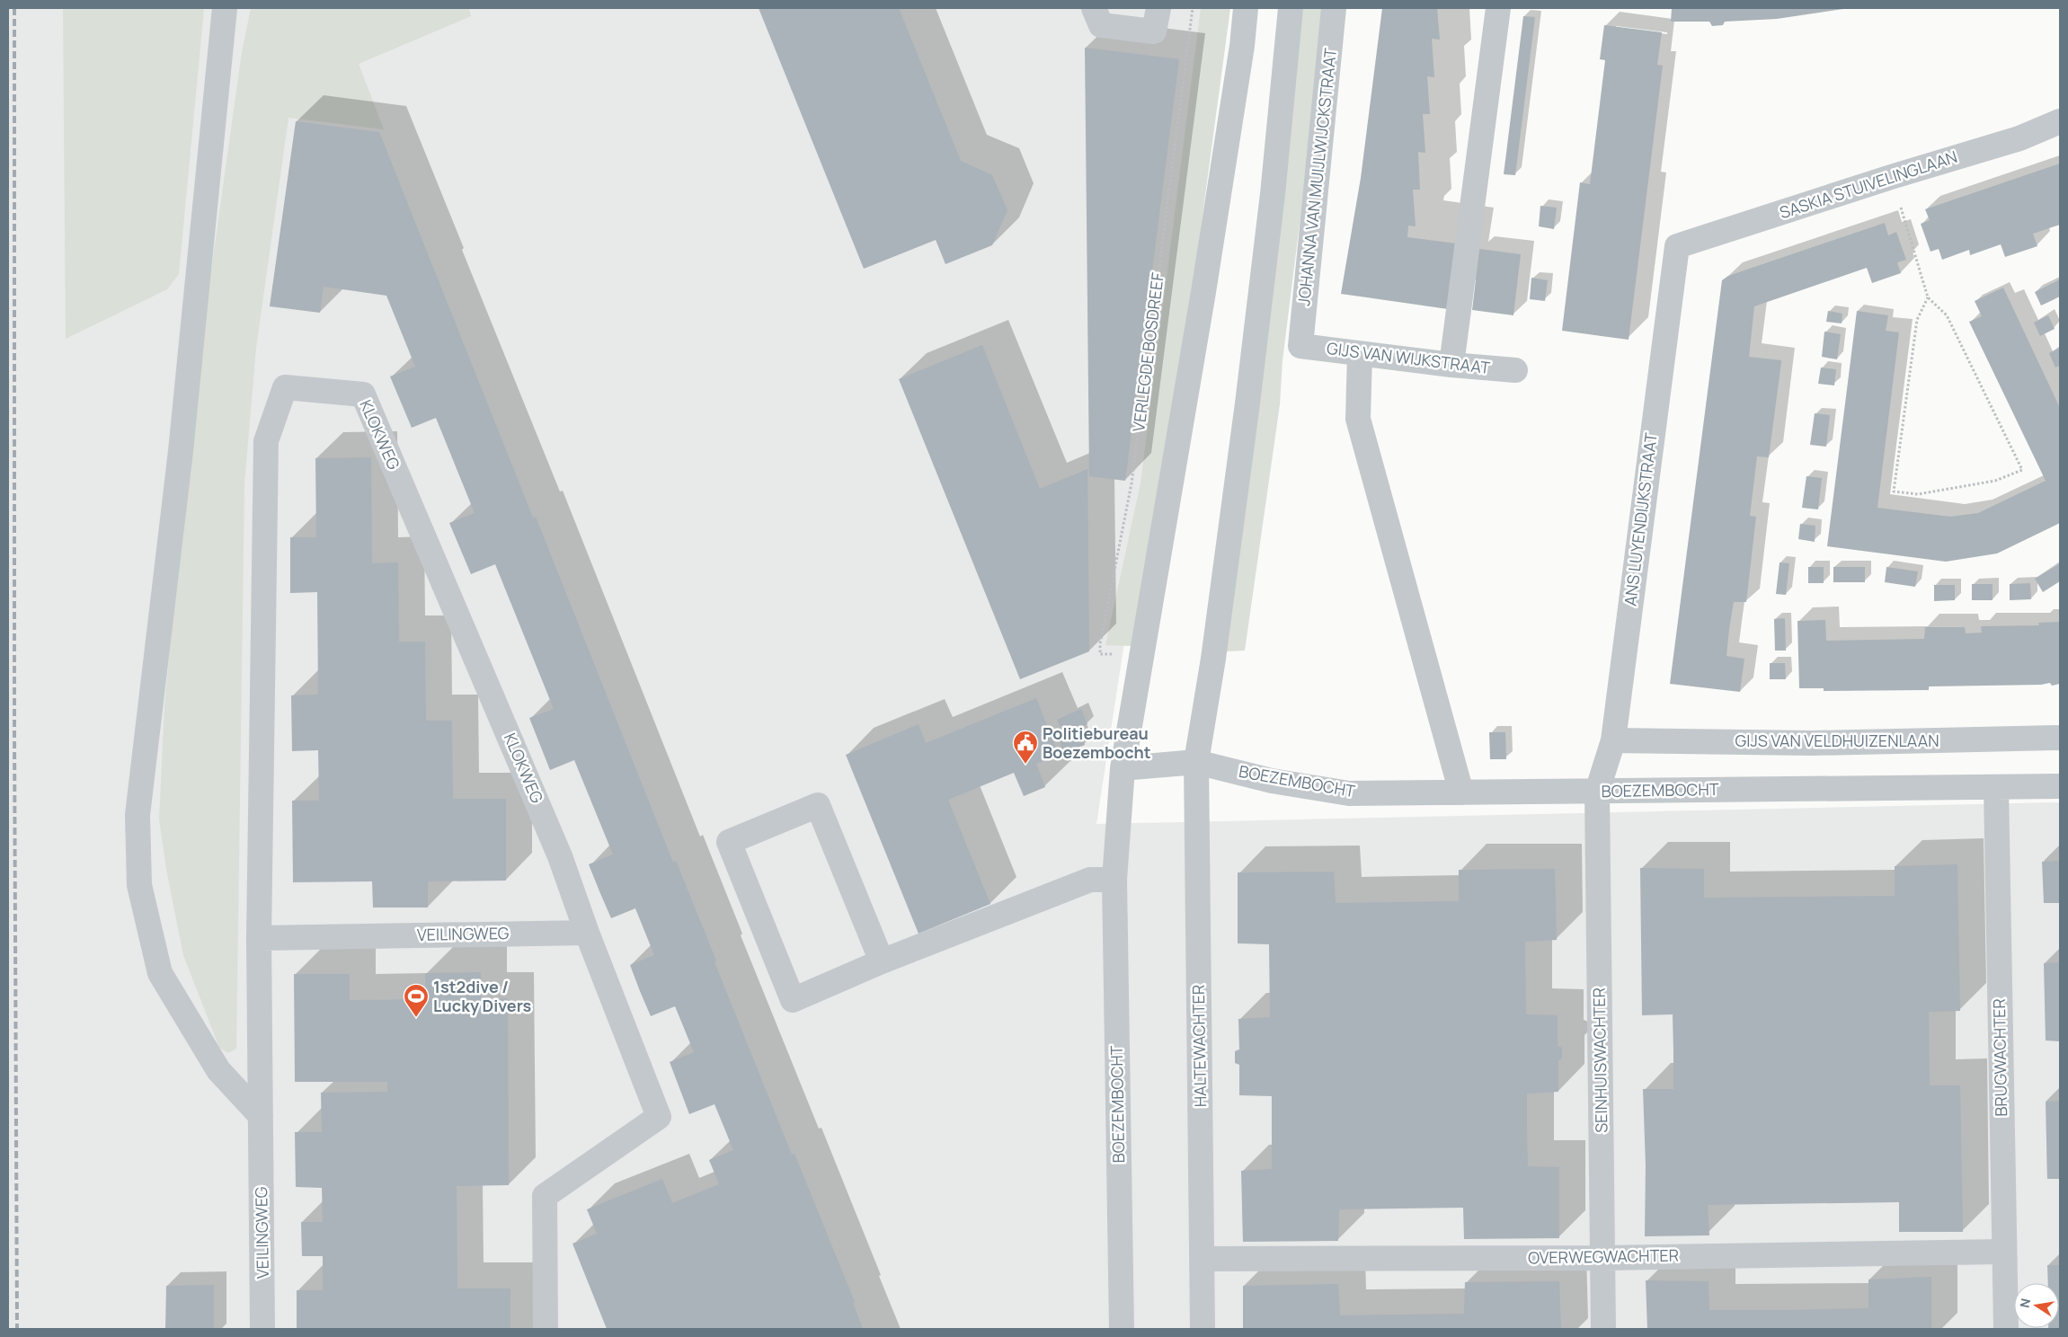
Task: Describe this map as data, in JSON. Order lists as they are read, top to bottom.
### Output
{
  "streets": {
    "street": [
      "JOHANNA VAN MUIJLWIJCKSTRAAT",
      "SASKIA STUIVELINGLAAN",
      "GIJS VAN WIJKSTRAAT",
      "KLOKWEG",
      "ANS LUYENDIJKSTRAAT",
      "GIJS VAN VELDHUIZENLAAN",
      "BOEZEMBOCHT",
      "VEILINGWEG",
      "HALTEWACHTER",
      "BRUGWACHTER",
      "SEINHUISWACHTER",
      "OVERWEGWACHTER"
    ],
    "path": ["VERLEGDE BOSDREEF"]
  },
  "crossings": [
    ["JOHANNA VAN MUIJLWIJCKSTRAAT", "GIJS VAN WIJKSTRAAT"],
    ["SASKIA STUIVELINGLAAN", "ANS LUYENDIJKSTRAAT"],
    ["KLOKWEG", "VEILINGWEG"],
    ["ANS LUYENDIJKSTRAAT", "GIJS VAN VELDHUIZENLAAN"],
    ["ANS LUYENDIJKSTRAAT", "BOEZEMBOCHT"],
    ["ANS LUYENDIJKSTRAAT", "SEINHUISWACHTER"],
    ["BOEZEMBOCHT", "HALTEWACHTER"],
    ["BOEZEMBOCHT", "BRUGWACHTER"],
    ["BOEZEMBOCHT", "SEINHUISWACHTER"],
    ["HALTEWACHTER", "OVERWEGWACHTER"],
    ["BRUGWACHTER", "OVERWEGWACHTER"],
    ["SEINHUISWACHTER", "OVERWEGWACHTER"]
  ],
  "places": {
    "public building": ["Politiebureau Boezembocht"],
    "sports": ["1st2dive / Lucky Divers"]
  },
  "north": "left"
}
